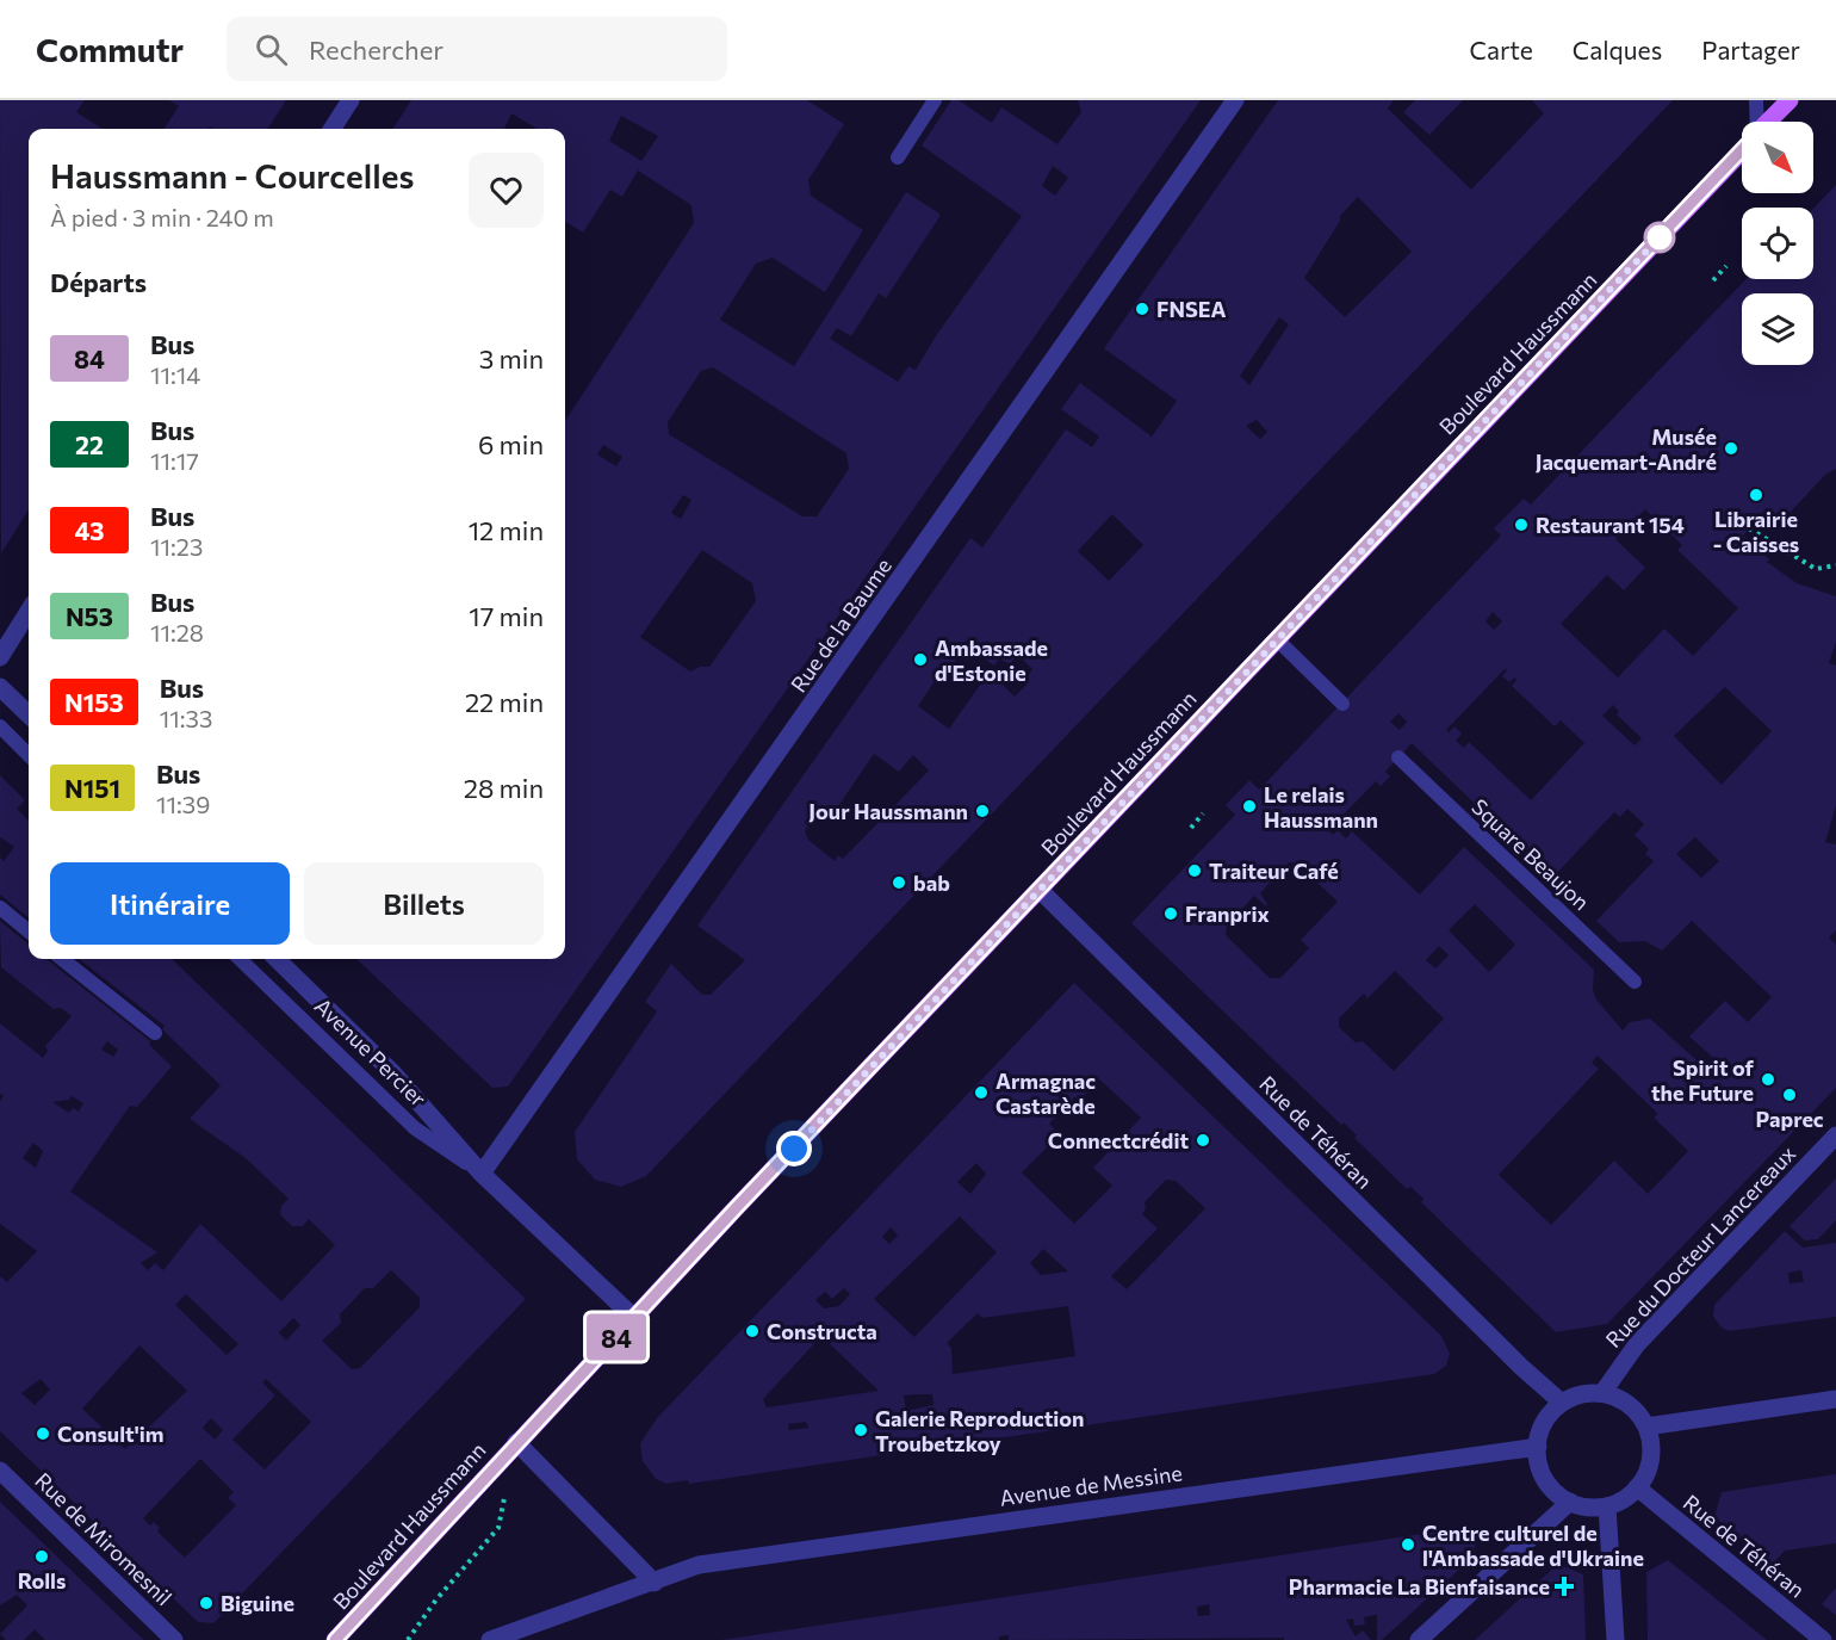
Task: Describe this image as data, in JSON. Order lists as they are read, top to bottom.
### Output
{
  "streets": {
    "main road": ["Boulevard Haussmann"],
    "street": [
      "Rue de la Baume",
      "Avenue Percier",
      "Rue de Téhéran",
      "Rue du Docteur Lancereaux",
      "Avenue de Messine",
      "Rue de Miromesnil"
    ],
    "lane": ["Square Beaujon"]
  },
  "crossings": [
    ["Boulevard Haussmann", "Avenue Percier"],
    ["Boulevard Haussmann", "Rue de Téhéran"],
    ["Rue de la Baume", "Avenue Percier"],
    ["Rue de Téhéran", "Rue du Docteur Lancereaux"],
    ["Rue de Téhéran", "Avenue de Messine"],
    ["Rue du Docteur Lancereaux", "Avenue de Messine"]
  ],
  "places": {
    "other": [
      "FNSEA",
      "Musée Jacquemart-André",
      "Librairie - Caisses",
      "Restaurant 154",
      "Ambassade d'Estonie",
      "Le relais Haussmann",
      "Jour Haussmann",
      "Traiteur Café",
      "bab",
      "Franprix",
      "Spirit of the Future",
      "Armagnac Castarède",
      "Paprec",
      "Connectcrédit",
      "Constructa",
      "Galerie Reproduction Troubetzkoy",
      "Consult'im",
      "Centre culturel de l'Ambassade d'Ukraine",
      "Rolls",
      "Biguine"
    ],
    "health": ["Pharmacie La Bienfaisance"]
  },
  "lines": ["bus line 84"],
  "north": "bottom right",
  "page": {
    "header": "Commutr",
    "search": "Rechercher",
    "nav": ["Carte", "Calques", "Partager"],
    "on_map": "84",
    "heading": [
      ["Haussmann - Courcelles", "À pied · 3 min · 240 m"],
      "Départs"
    ],
    "list": [
      {
        "mark": "84",
        "name": "Bus",
        "note": "11:14",
        "value": "3 min"
      },
      {
        "mark": "22",
        "name": "Bus",
        "note": "11:17",
        "value": "6 min"
      },
      {
        "mark": "43",
        "name": "Bus",
        "note": "11:23",
        "value": "12 min"
      },
      {
        "mark": "N53",
        "name": "Bus",
        "note": "11:28",
        "value": "17 min"
      },
      {
        "mark": "N153",
        "name": "Bus",
        "note": "11:33",
        "value": "22 min"
      },
      {
        "mark": "N151",
        "name": "Bus",
        "note": "11:39",
        "value": "28 min"
      }
    ],
    "buttons": ["Itinéraire", "Billets"]
  }
}
